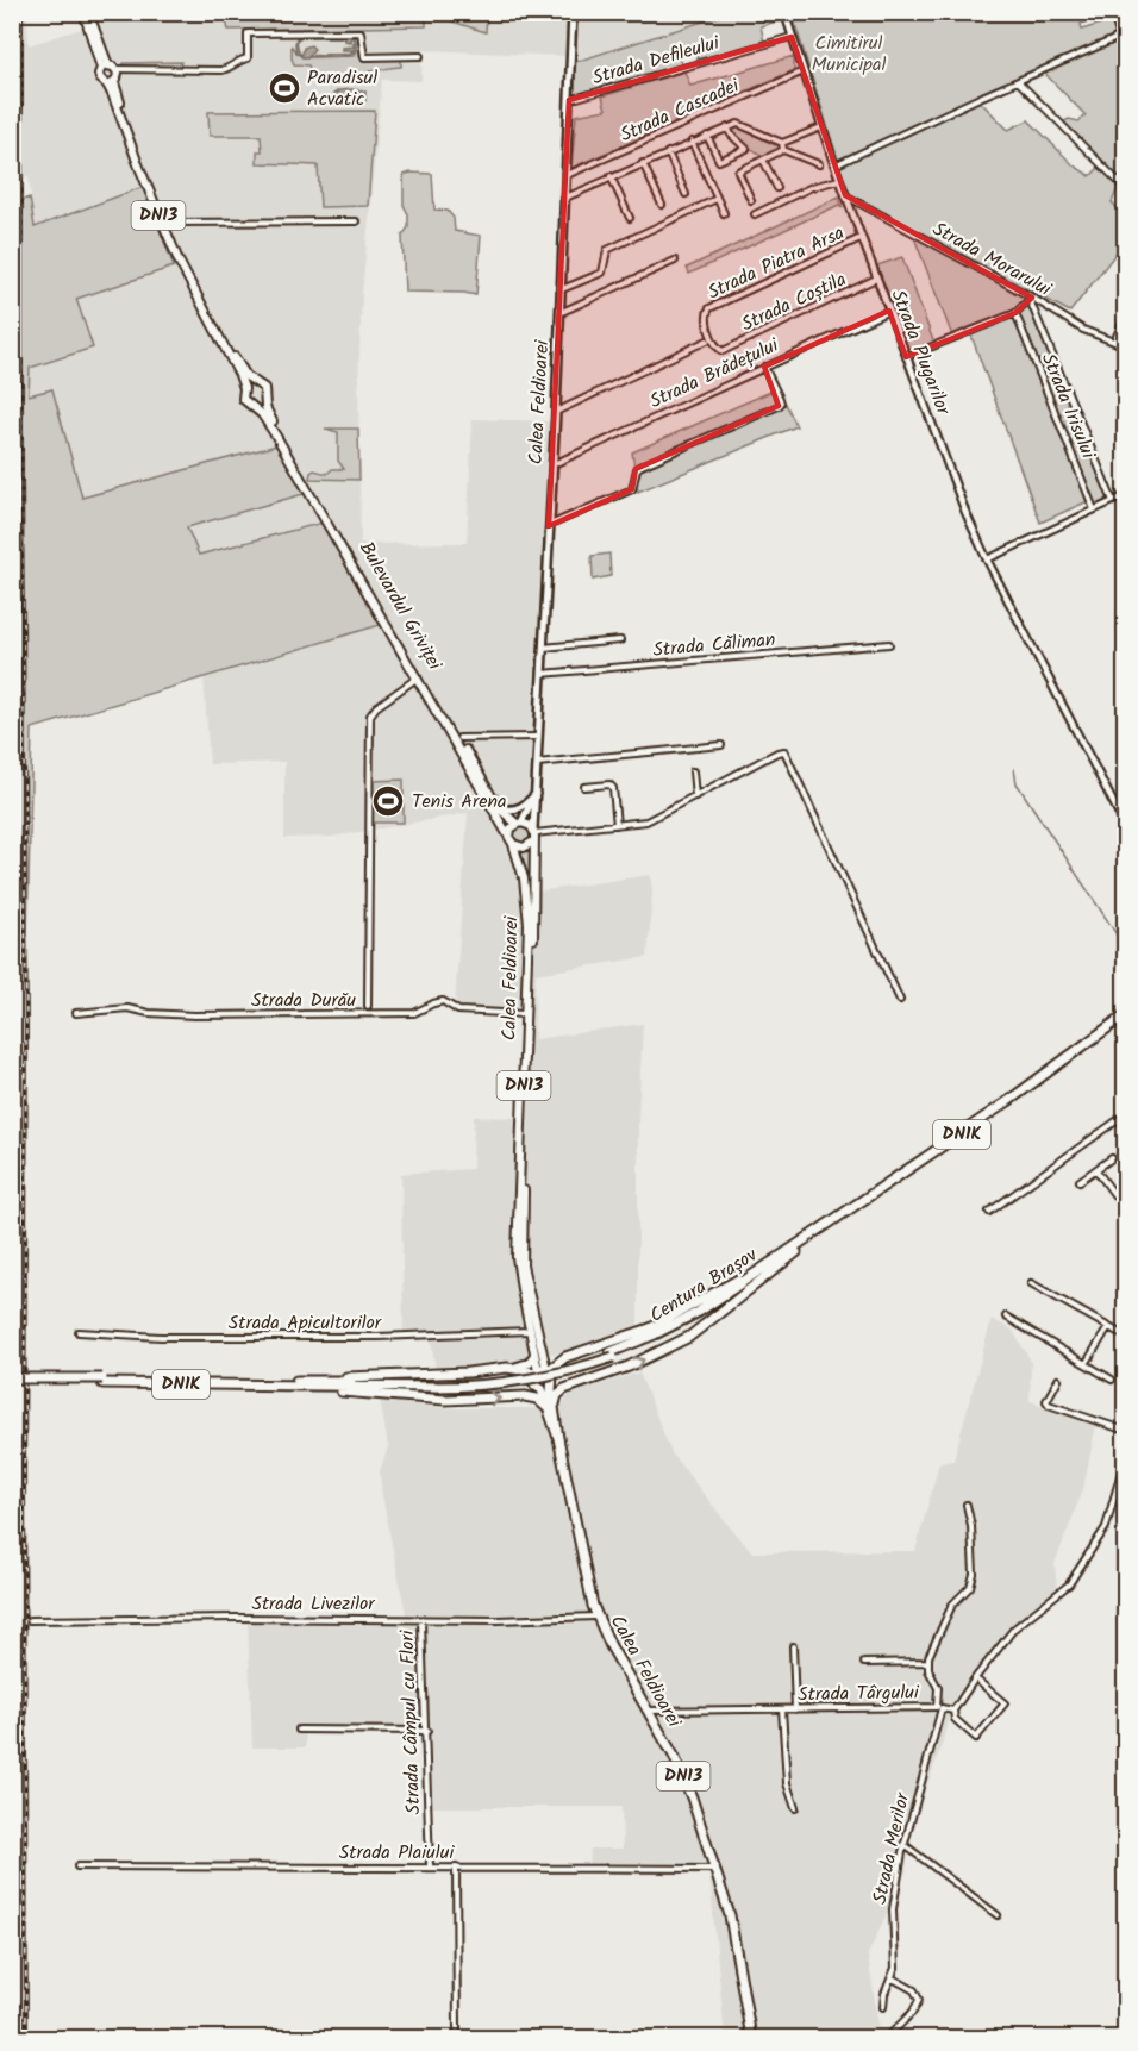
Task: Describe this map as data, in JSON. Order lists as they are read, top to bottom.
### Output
{
  "streets": {
    "highway": [
      "DN13",
      "Calea Feldioarei",
      "DN1K",
      "Centura Brașov"
    ],
    "main road": ["Bulevardul Griviței"],
    "street": [
      "Strada Defileului",
      "Strada Cascadei",
      "Strada Morarului",
      "Strada Piatra Arsa",
      "Strada Coștila",
      "Strada Plugarilor",
      "Strada Brădețului",
      "Strada Irisului",
      "Strada Căliman",
      "Strada Durău",
      "Strada Apicultorilor",
      "Strada Livezilor",
      "Strada Târgului",
      "Strada Câmpul cu Flori",
      "Strada Merilor",
      "Strada Plaiului"
    ]
  },
  "crossings": [
    ["Strada Defileului", "Strada Plugarilor"],
    ["Strada Defileului", "Calea Feldioarei"],
    ["Strada Cascadei", "Strada Plugarilor"],
    ["Strada Cascadei", "Calea Feldioarei"],
    ["DN13", "Calea Feldioarei"],
    ["DN13", "Bulevardul Griviței"],
    ["Strada Morarului", "Strada Plugarilor"],
    ["Strada Piatra Arsa", "Strada Coștila"],
    ["Strada Piatra Arsa", "Strada Plugarilor"],
    ["Strada Coștila", "Strada Plugarilor"],
    ["Strada Plugarilor", "Strada Brădețului"],
    ["Strada Brădețului", "Calea Feldioarei"],
    ["Calea Feldioarei", "Bulevardul Griviței"],
    ["Calea Feldioarei", "Strada Căliman"],
    ["Calea Feldioarei", "Strada Durău"],
    ["Calea Feldioarei", "Strada Apicultorilor"],
    ["Calea Feldioarei", "Strada Livezilor"],
    ["Calea Feldioarei", "Strada Târgului"],
    ["Calea Feldioarei", "Strada Plaiului"],
    ["DN1K", "Centura Brașov"],
    ["Strada Livezilor", "Strada Câmpul cu Flori"],
    ["Strada Târgului", "Strada Merilor"],
    ["Strada Câmpul cu Flori", "Strada Plaiului"]
  ],
  "parks": ["Cimitirul Municipal"],
  "places": {
    "sports": ["Paradisul Acvatic", "Tenis Arena"]
  }
}
